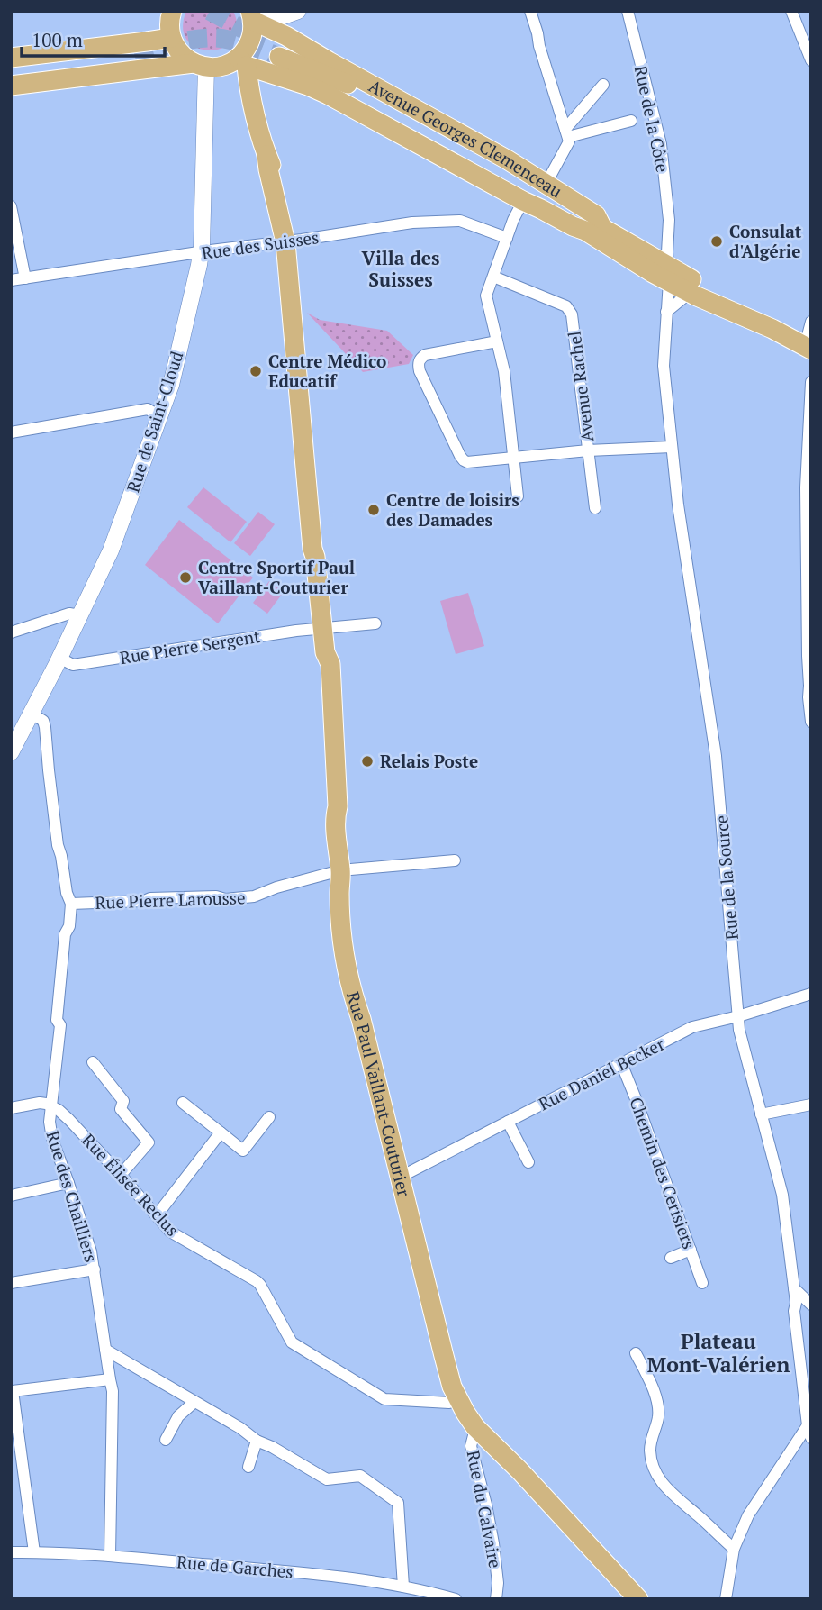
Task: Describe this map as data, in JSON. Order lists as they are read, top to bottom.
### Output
{
  "streets": {
    "main road": ["Avenue Georges Clemenceau", "Rue Paul Vaillant-Couturier"],
    "street": [
      "Rue de la Côte",
      "Rue des Suisses",
      "Avenue Rachel",
      "Rue de Saint-Cloud",
      "Rue Pierre Sergent",
      "Rue de la Source",
      "Rue Pierre Larousse",
      "Rue Daniel Becker",
      "Chemin des Cerisiers",
      "Rue Élisée Reclus",
      "Rue des Chailliers",
      "Rue du Calvaire",
      "Rue de Garches"
    ]
  },
  "crossings": [
    ["Rue de la Côte", "Avenue Georges Clemenceau"],
    ["Rue de la Côte", "Rue de la Source"],
    ["Avenue Georges Clemenceau", "Rue de la Source"],
    ["Avenue Georges Clemenceau", "Rue Paul Vaillant-Couturier"],
    ["Rue des Suisses", "Rue de Saint-Cloud"],
    ["Rue des Suisses", "Rue Paul Vaillant-Couturier"],
    ["Rue de Saint-Cloud", "Rue Pierre Sergent"],
    ["Rue de Saint-Cloud", "Rue des Chailliers"],
    ["Rue Pierre Sergent", "Rue Paul Vaillant-Couturier"],
    ["Rue de la Source", "Rue Daniel Becker"],
    ["Rue Pierre Larousse", "Rue Paul Vaillant-Couturier"],
    ["Rue Pierre Larousse", "Rue des Chailliers"],
    ["Rue Daniel Becker", "Rue Paul Vaillant-Couturier"],
    ["Rue Daniel Becker", "Chemin des Cerisiers"],
    ["Rue Paul Vaillant-Couturier", "Rue Élisée Reclus"],
    ["Rue Paul Vaillant-Couturier", "Rue du Calvaire"],
    ["Rue Élisée Reclus", "Rue des Chailliers"],
    ["Rue des Chailliers", "Rue de Garches"]
  ],
  "districts": ["Villa des Suisses", "Plateau Mont-Valérien"],
  "places": [
    "Consulat d'Algérie",
    "Centre Médico Educatif",
    "Centre de loisirs des Damades",
    "Centre Sportif Paul Vaillant-Couturier",
    "Relais Poste"
  ],
  "scale_bar": "100 m"
}
